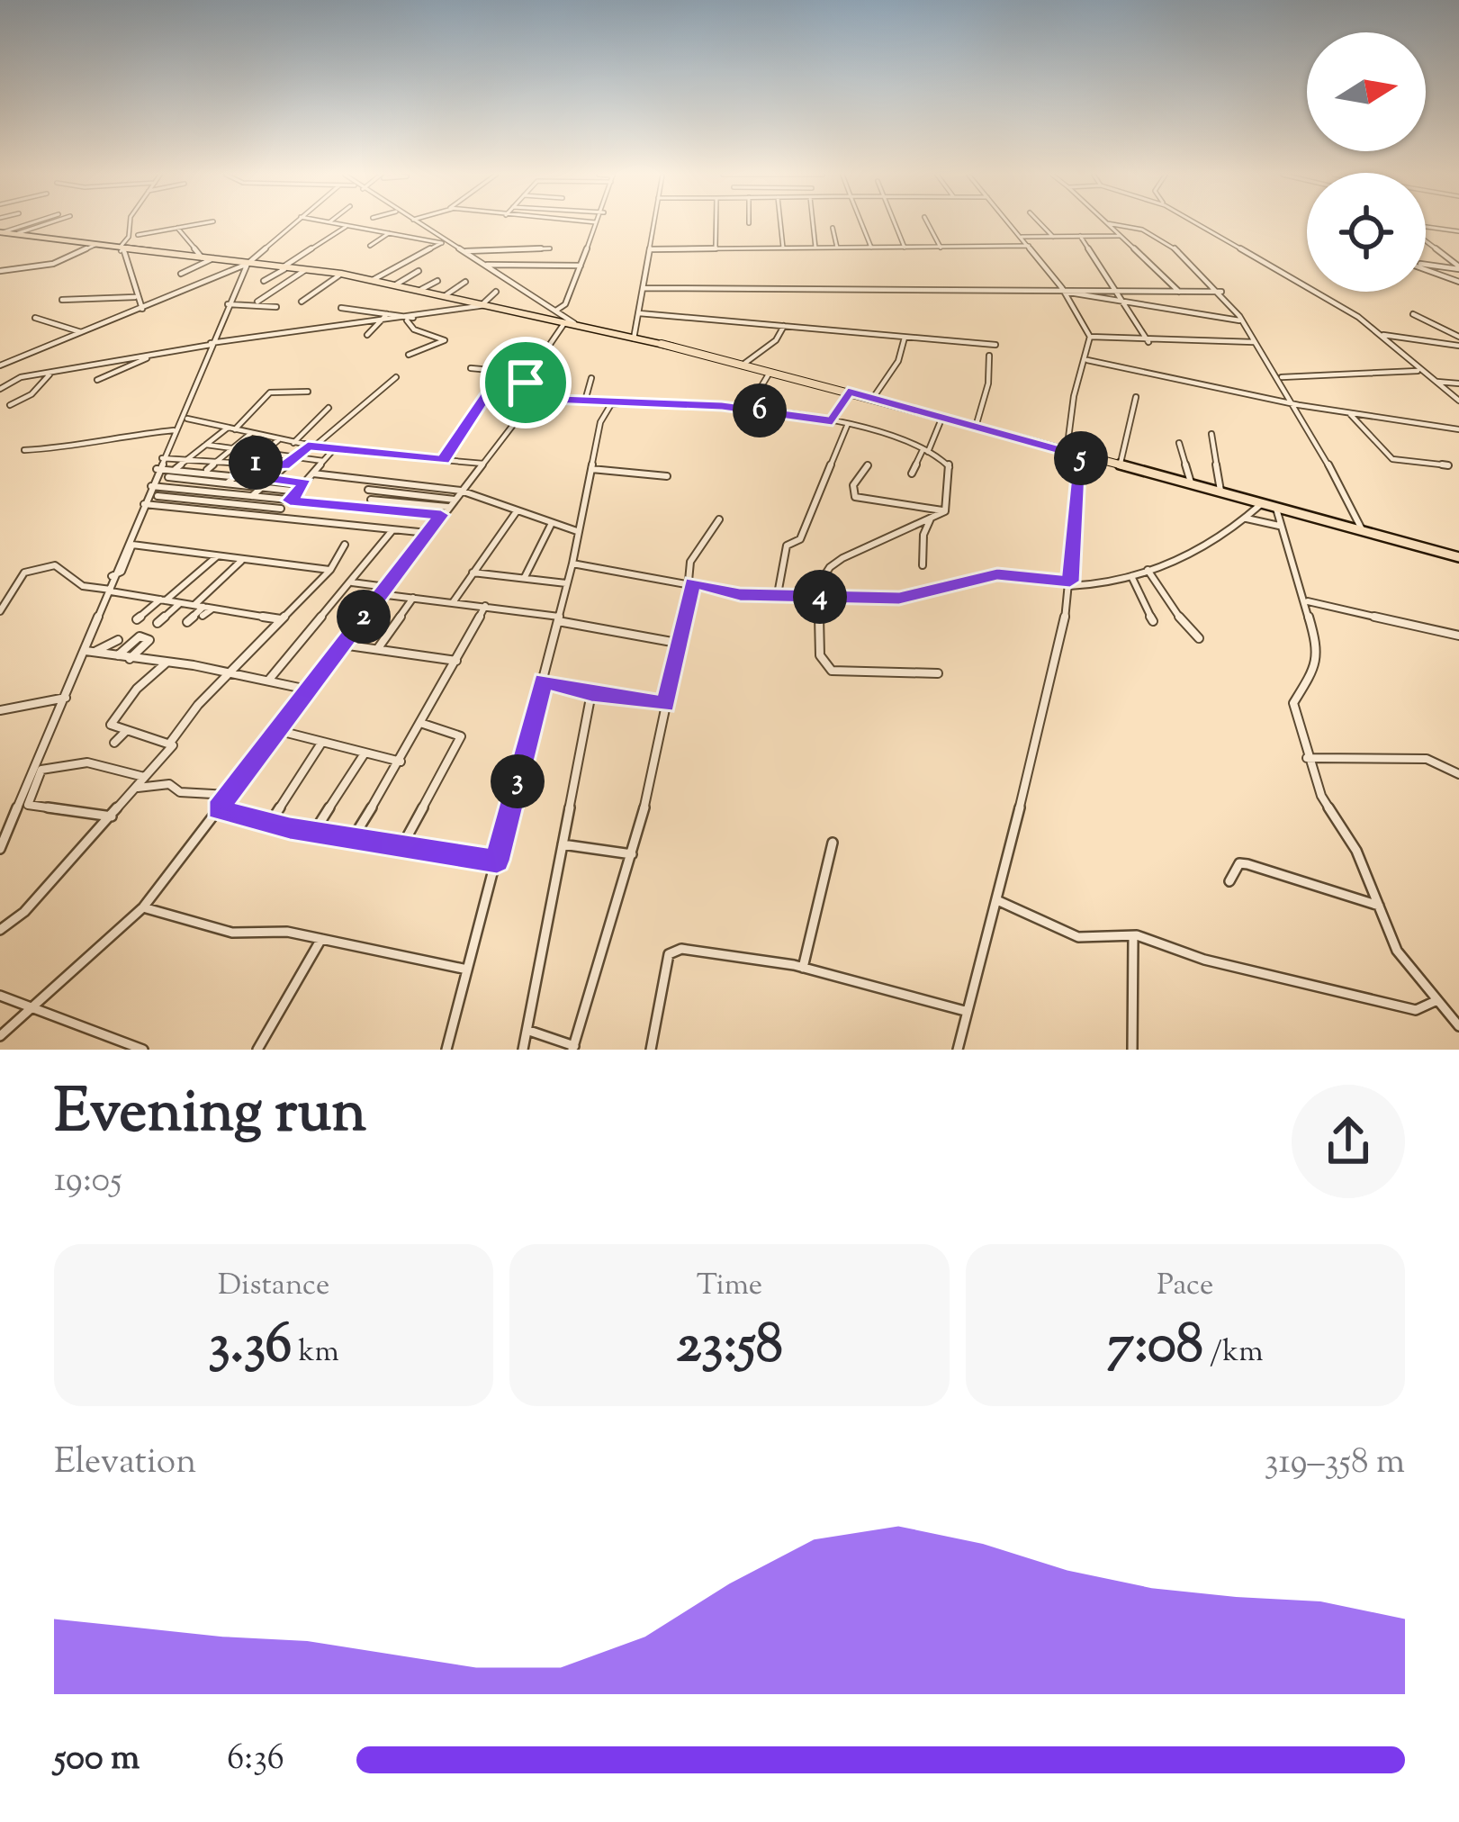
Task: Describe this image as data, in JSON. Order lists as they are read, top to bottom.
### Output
{
  "north": "right",
  "page": {
    "pins": [
      "6",
      "5",
      "1",
      "4",
      "2",
      "3"
    ],
    "heading": ["Evening run", "19:05"],
    "stats": [
      ["Distance", "3.36 km"],
      ["Time", "23:58"],
      ["Pace", "7:08 /km"]
    ],
    "chart": ["Elevation", "319–358 m"],
    "list": [
      {
        "name": "500 m",
        "note": "6:36"
      }
    ]
  }
}
